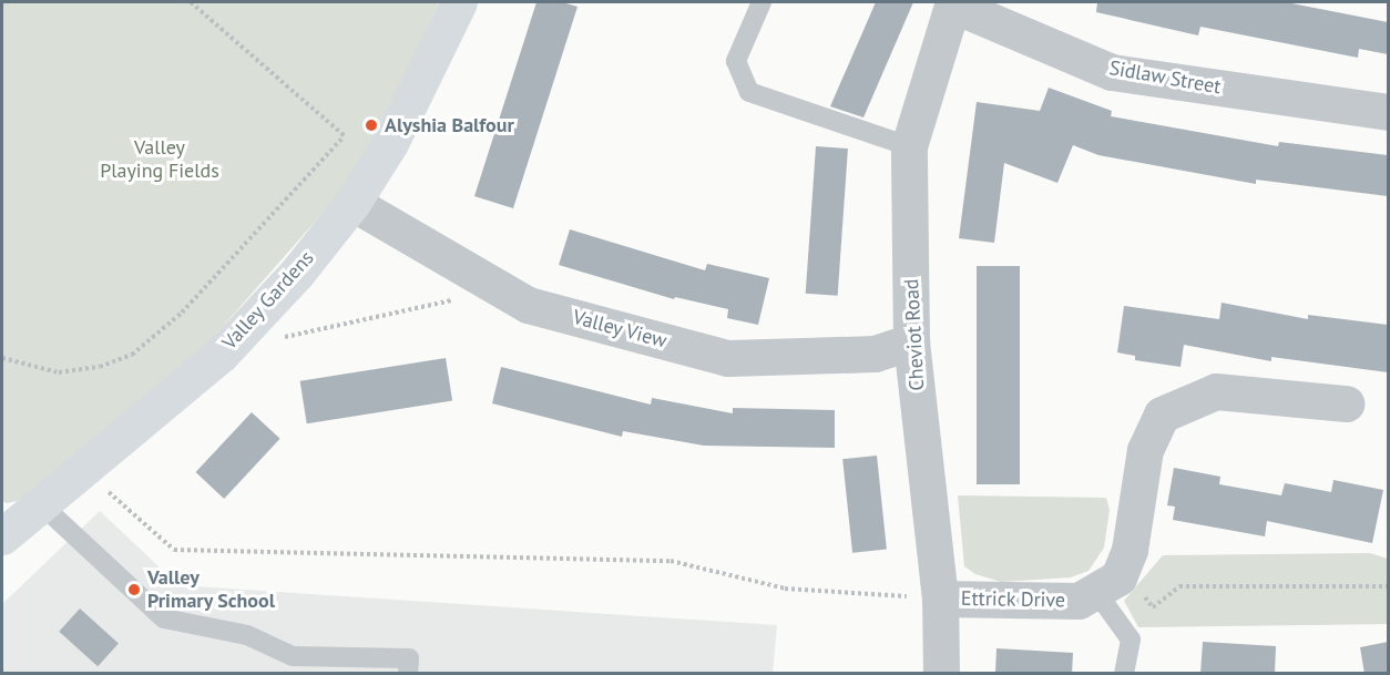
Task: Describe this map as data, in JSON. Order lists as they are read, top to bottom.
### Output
{
  "streets": {
    "street": [
      "Sidlaw Street",
      "Valley Gardens",
      "Valley View",
      "Cheviot Road",
      "Ettrick Drive"
    ]
  },
  "crossings": [
    ["Sidlaw Street", "Cheviot Road"],
    ["Valley Gardens", "Valley View"],
    ["Valley View", "Cheviot Road"],
    ["Cheviot Road", "Ettrick Drive"]
  ],
  "parks": ["Valley Playing Fields"],
  "places": ["Alyshia Balfour", "Valley Primary School"]
}
